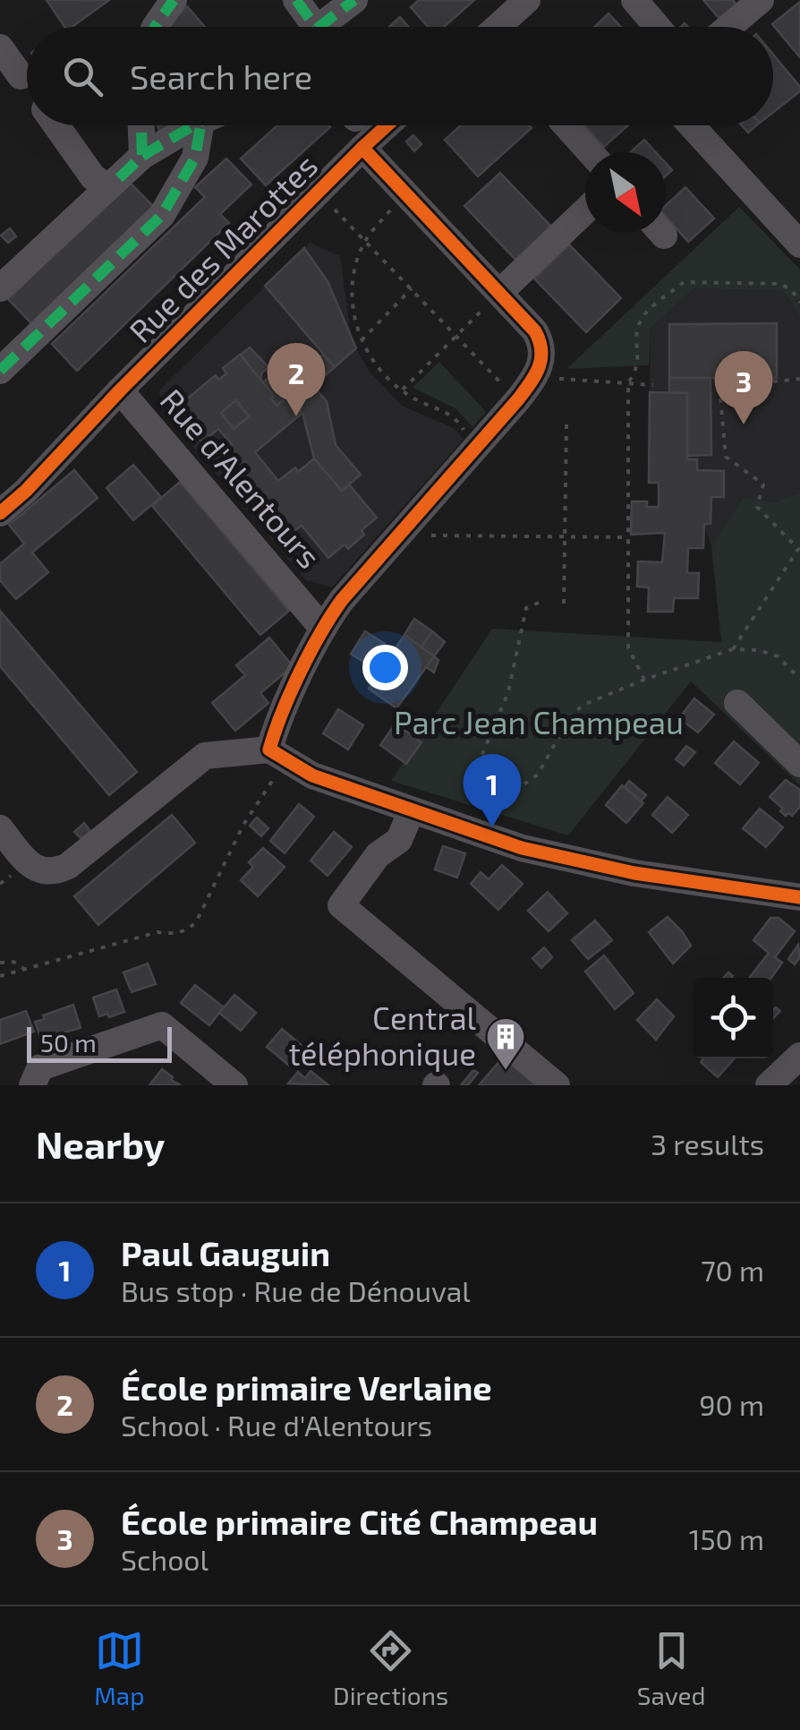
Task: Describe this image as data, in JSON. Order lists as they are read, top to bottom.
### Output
{
  "streets": {
    "street": ["Rue des Marottes", "Rue d'Alentours"]
  },
  "crossings": [
    ["Rue des Marottes", "Rue d'Alentours"]
  ],
  "parks": ["Parc Jean Champeau"],
  "places": {
    "building": ["Central téléphonique"]
  },
  "scale_bar": "50 m",
  "north": "bottom right",
  "page": {
    "search": "Search here",
    "pins": ["2", "3", "1"],
    "scale": "50 m",
    "heading": ["Nearby", "3 results"],
    "list": [
      {
        "mark": "1",
        "name": "Paul Gauguin",
        "note": "Bus stop · Rue de Dénouval",
        "value": "70 m"
      },
      {
        "mark": "2",
        "name": "École primaire Verlaine",
        "note": "School · Rue d'Alentours",
        "value": "90 m"
      },
      {
        "mark": "3",
        "name": "École primaire Cité Champeau",
        "note": "School",
        "value": "150 m"
      }
    ],
    "nav": ["Map", "Directions", "Saved"]
  }
}
